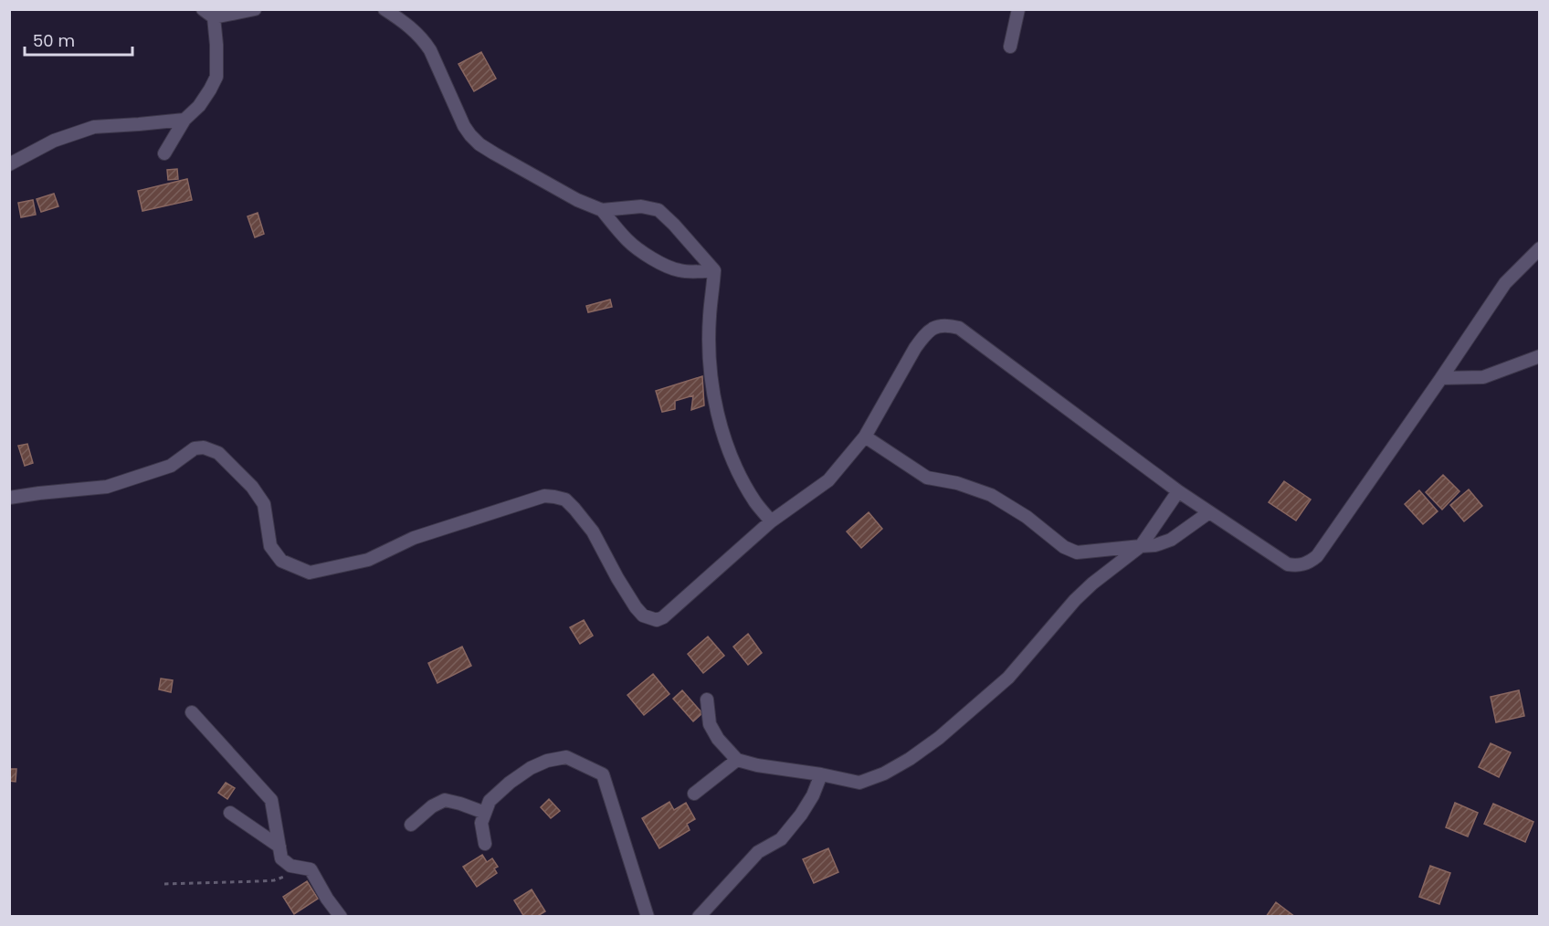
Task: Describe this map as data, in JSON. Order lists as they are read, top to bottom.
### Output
{
  "scale_bar": "50 m"
}
